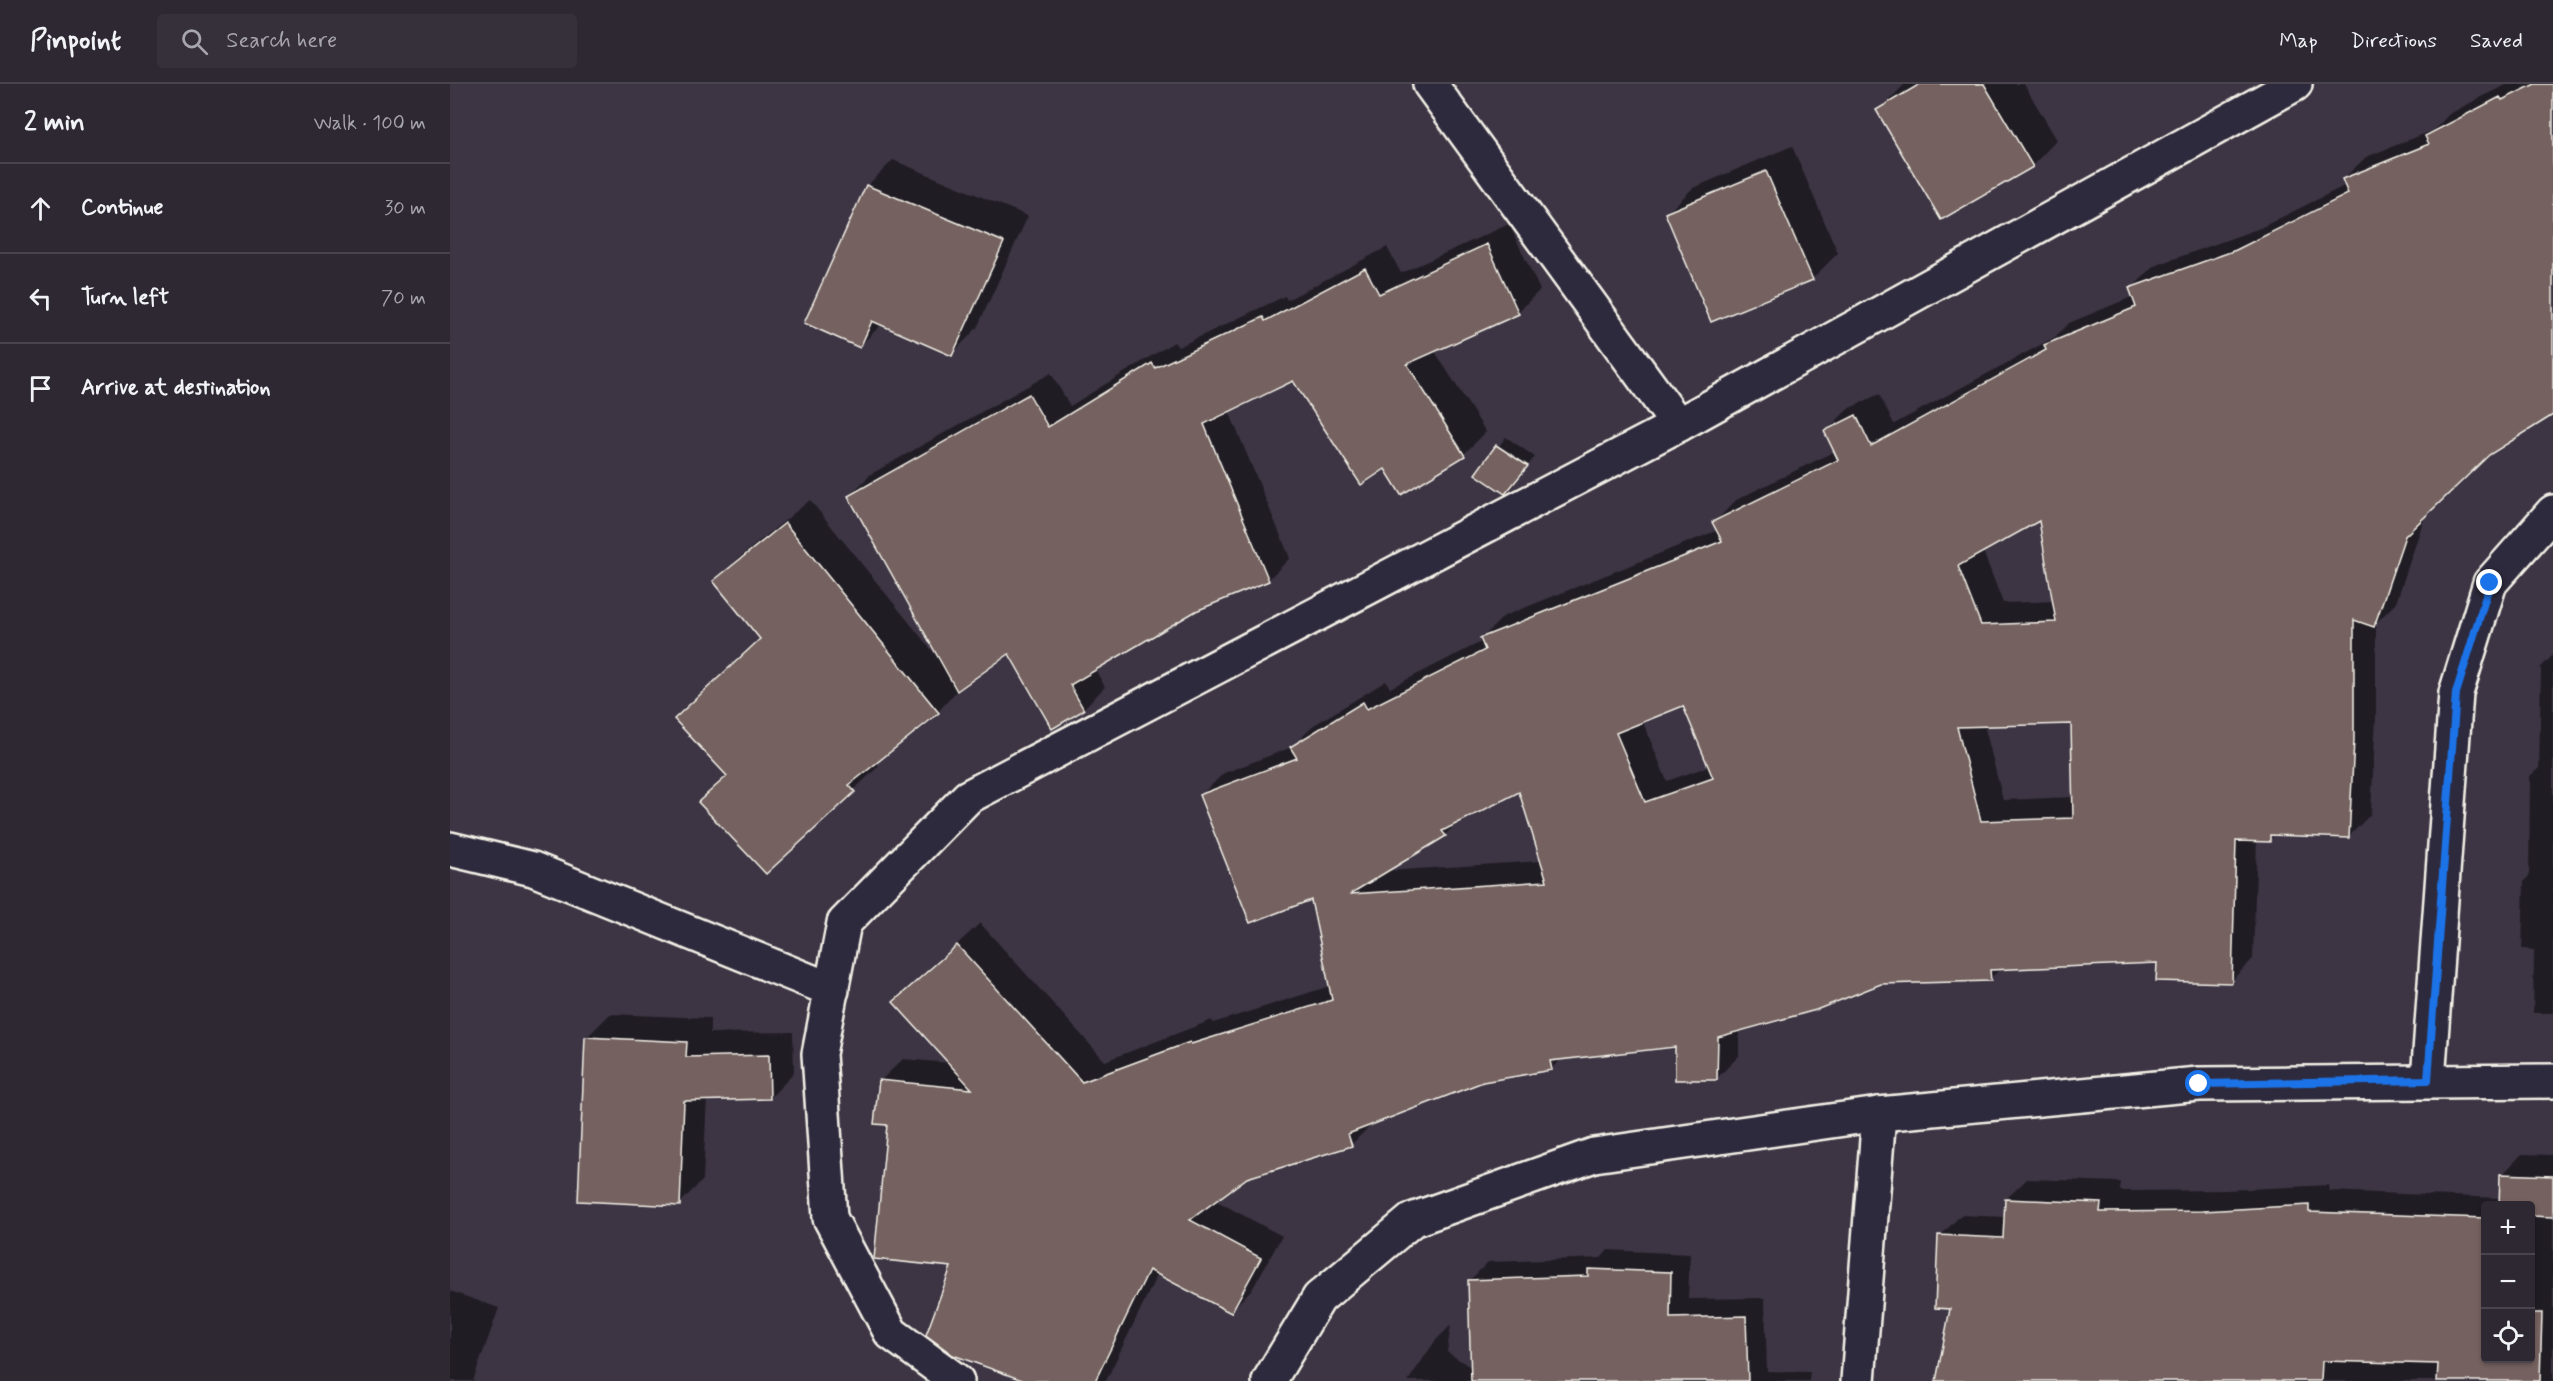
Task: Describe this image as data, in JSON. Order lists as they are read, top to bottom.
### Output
{
  "page": {
    "header": "Pinpoint",
    "search": "Search here",
    "nav": ["Map", "Directions", "Saved"],
    "heading": ["2 min", "Walk · 100 m"],
    "list": [
      ["Continue", "30 m"],
      ["Turn left", "70 m"],
      "Arrive at destination"
    ],
    "map_buttons": ["+", "−"]
  }
}
